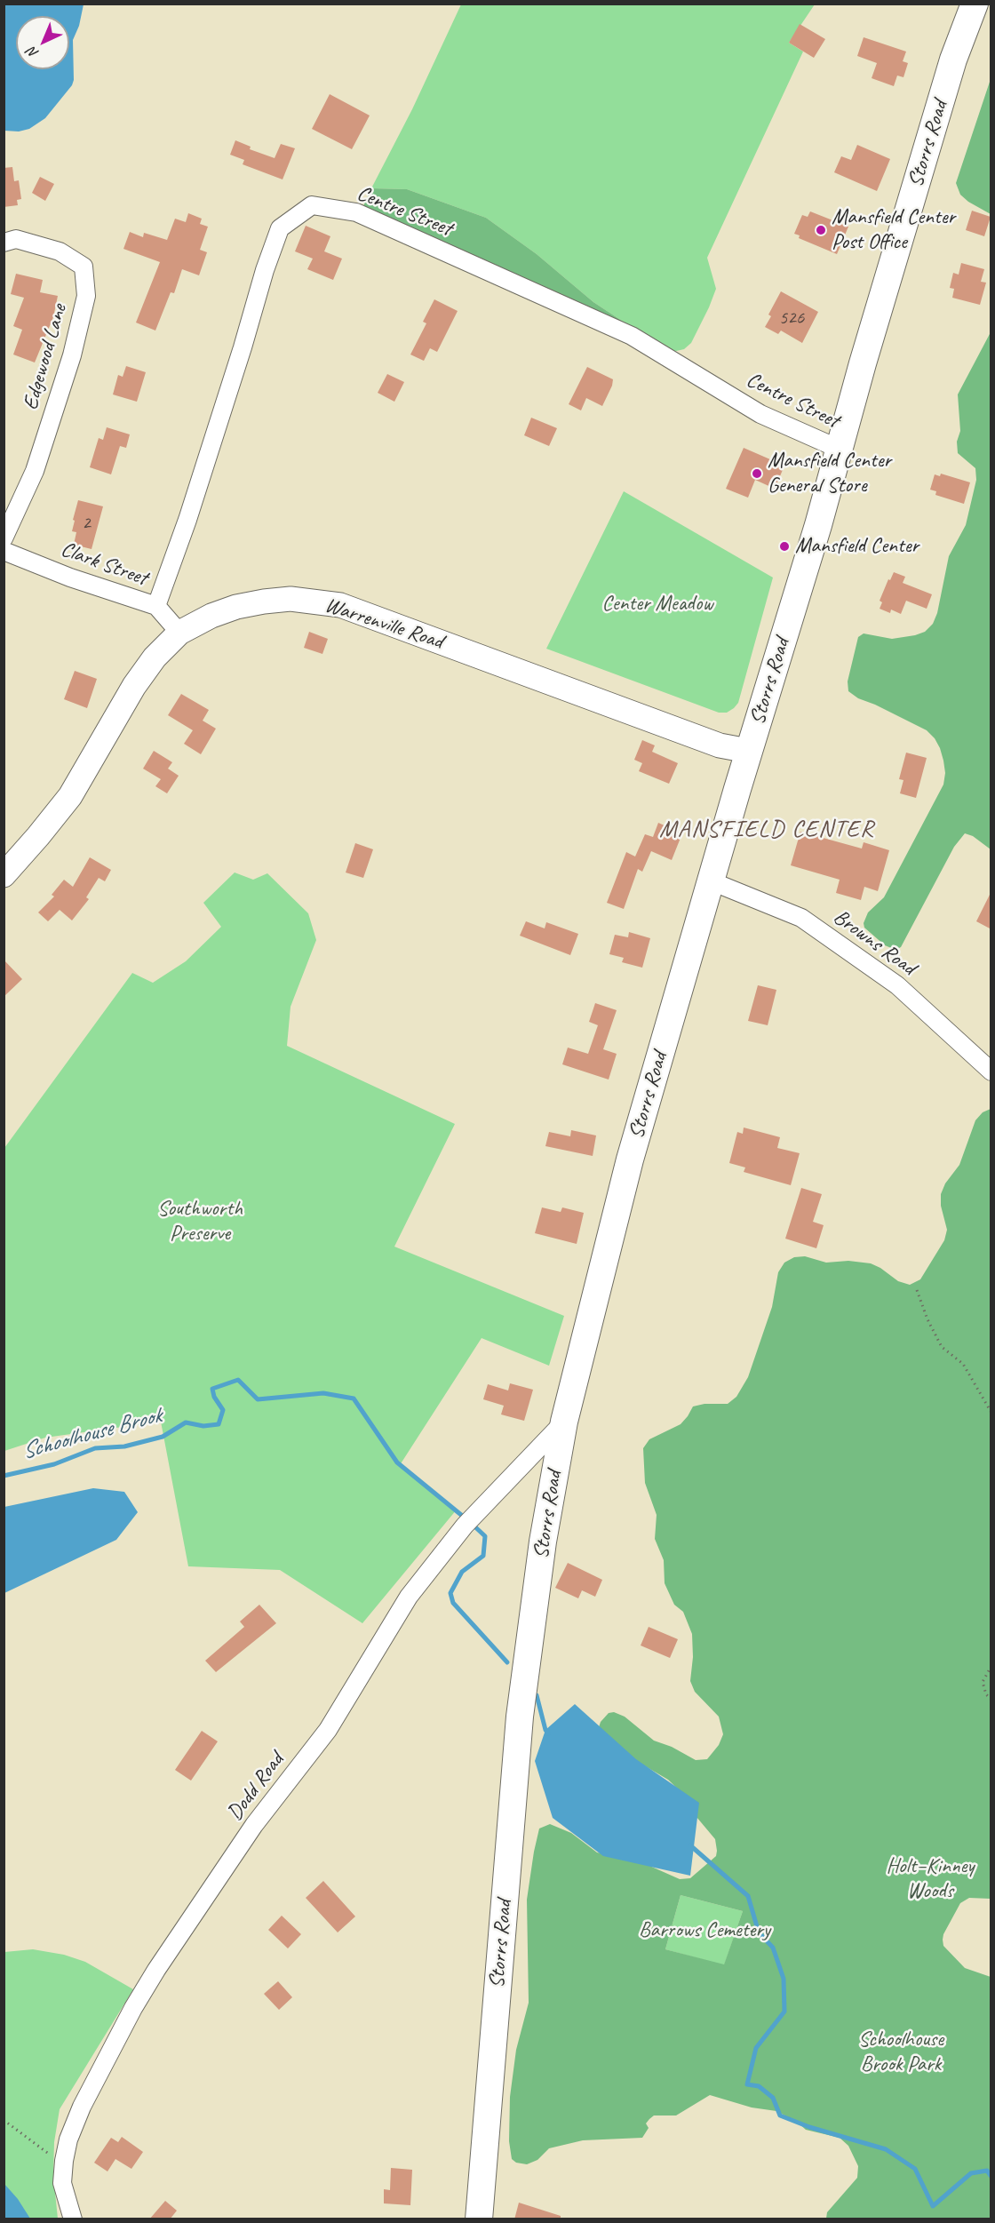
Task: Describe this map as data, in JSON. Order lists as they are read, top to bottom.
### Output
{
  "streets": {
    "main road": ["Storrs Road", "Warrenville Road"],
    "street": [
      "Centre Street",
      "Edgewood Lane",
      "Clark Street",
      "Browns Road",
      "Dodd Road"
    ]
  },
  "crossings": [
    ["Storrs Road", "Centre Street"],
    ["Storrs Road", "Warrenville Road"],
    ["Storrs Road", "Browns Road"],
    ["Storrs Road", "Dodd Road"],
    ["Centre Street", "Clark Street"],
    ["Clark Street", "Warrenville Road"]
  ],
  "districts": ["MANSFIELD CENTER"],
  "water": ["Schoolhouse Brook"],
  "parks": [
    "Center Meadow",
    "Southworth Preserve",
    "Holt–Kinney Woods",
    "Barrows Cemetery",
    "Schoolhouse Brook Park"
  ],
  "places": ["Mansfield Center Post Office", "Mansfield Center General Store", "Mansfield Center"],
  "house_numbers": ["526", "2"],
  "north": "bottom left"
}
